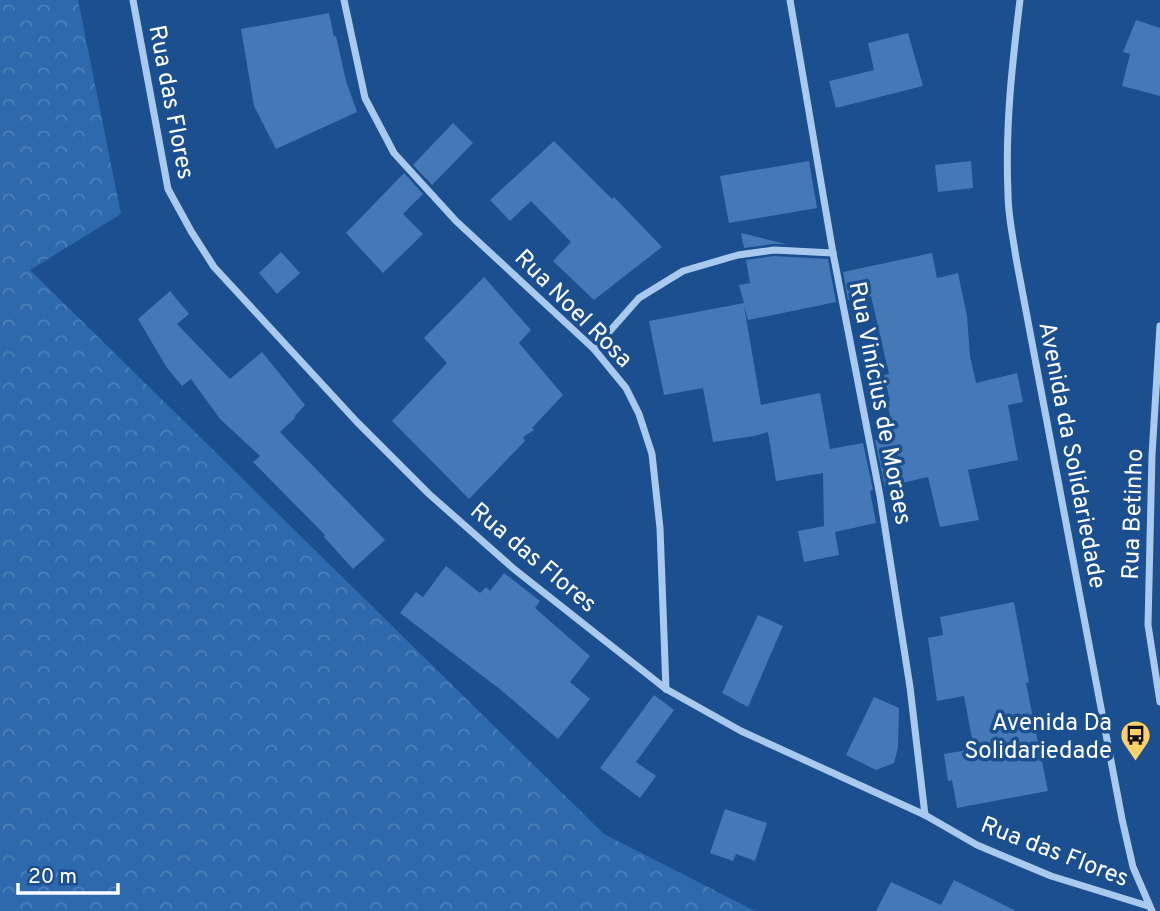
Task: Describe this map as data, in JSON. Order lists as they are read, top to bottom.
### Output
{
  "streets": {
    "street": [
      "Rua das Flores",
      "Rua Noel Rosa",
      "Rua Vinícius de Moraes",
      "Avenida da Solidariedade",
      "Rua Betinho"
    ]
  },
  "crossings": [
    ["Rua das Flores", "Rua Noel Rosa"],
    ["Rua das Flores", "Rua Vinícius de Moraes"],
    ["Rua das Flores", "Avenida da Solidariedade"]
  ],
  "places": {
    "bus stop": ["Avenida Da Solidariedade"]
  },
  "scale_bar": "20 m"
}
